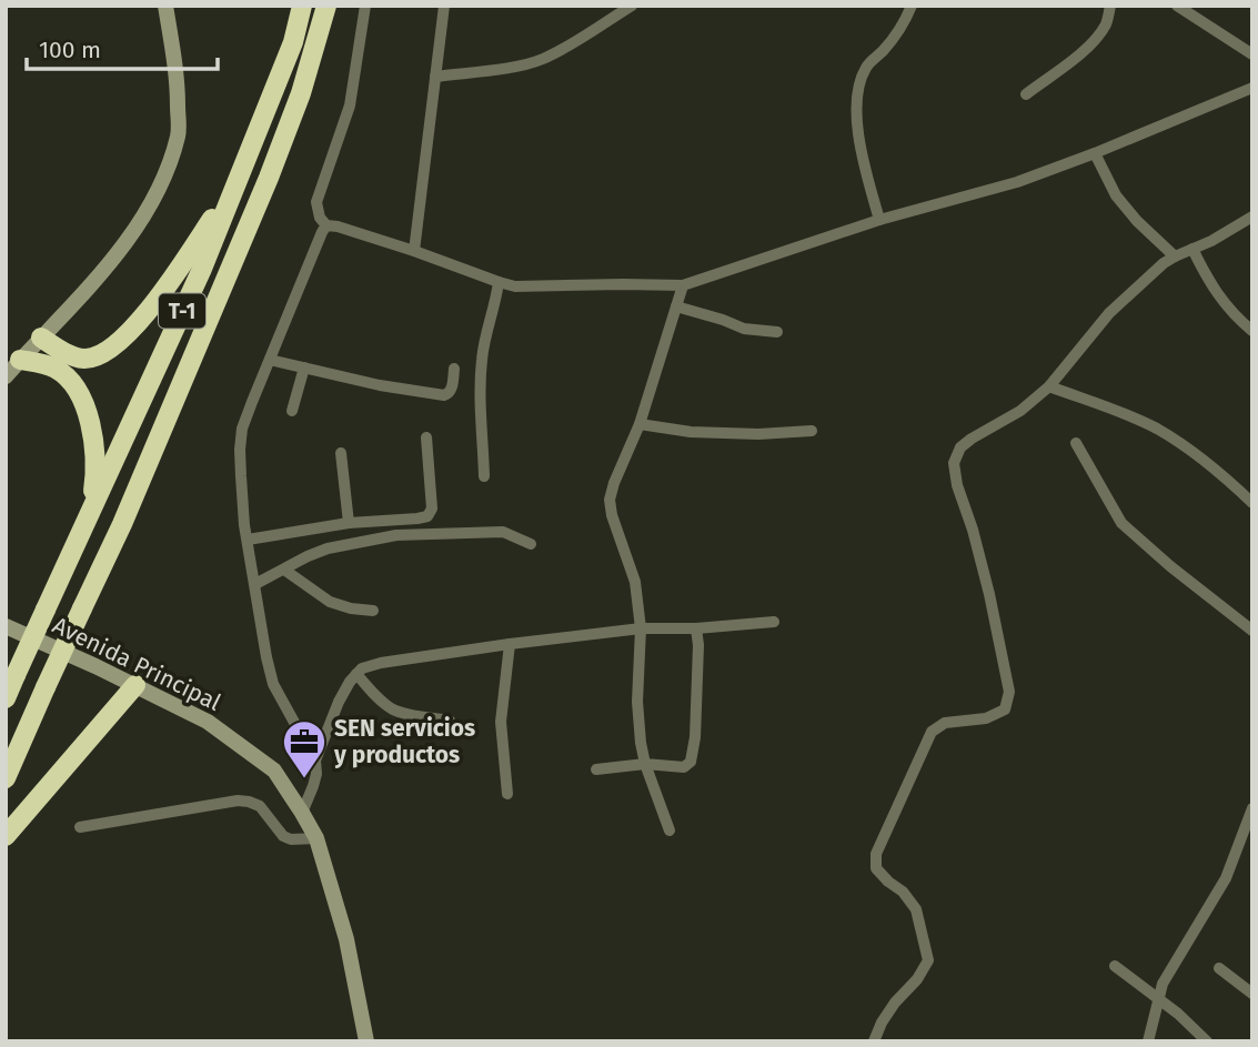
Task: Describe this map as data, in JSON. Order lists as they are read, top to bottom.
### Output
{
  "streets": {
    "highway": ["T-1"],
    "main road": ["Avenida Principal"]
  },
  "places": {
    "office": ["SEN servicios y productos"]
  },
  "scale_bar": "100 m"
}
